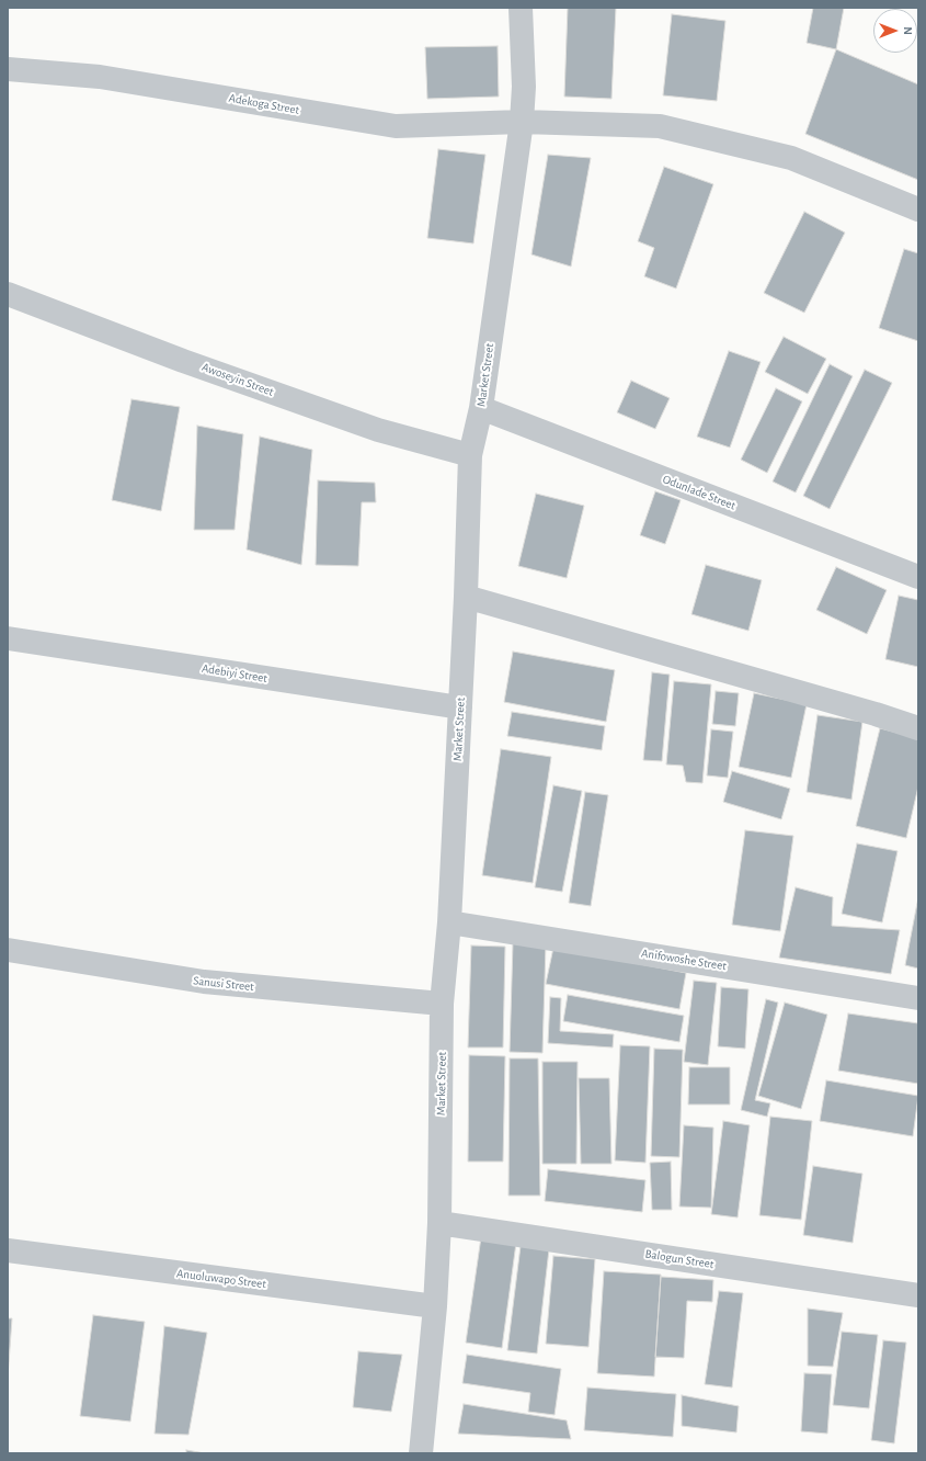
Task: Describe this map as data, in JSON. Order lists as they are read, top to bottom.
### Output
{
  "streets": {
    "street": [
      "Adekoga Street",
      "Market Street",
      "Awoseyin Street",
      "Odunlade Street",
      "Adebiyi Street",
      "Anifowoshe Street",
      "Sanusi Street",
      "Balogun Street",
      "Anuoluwapo Street"
    ]
  },
  "crossings": [
    ["Adekoga Street", "Market Street"],
    ["Market Street", "Awoseyin Street"],
    ["Market Street", "Odunlade Street"],
    ["Market Street", "Adebiyi Street"],
    ["Market Street", "Anifowoshe Street"],
    ["Market Street", "Sanusi Street"],
    ["Market Street", "Balogun Street"],
    ["Market Street", "Anuoluwapo Street"]
  ],
  "north": "right"
}
